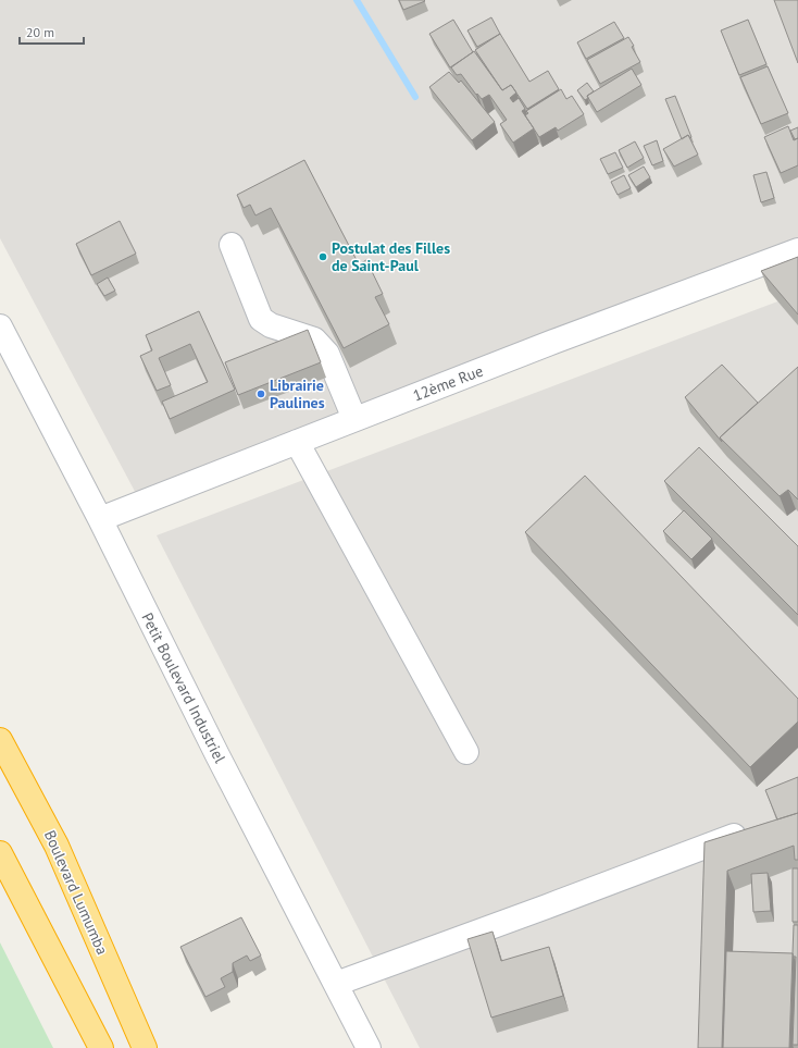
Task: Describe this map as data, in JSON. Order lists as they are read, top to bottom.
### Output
{
  "streets": {
    "highway": ["Boulevard Lumumba"],
    "street": ["12ème Rue", "Petit Boulevard Industriel"]
  },
  "crossings": [
    ["12ème Rue", "Petit Boulevard Industriel"]
  ],
  "places": ["Postulat des Filles de Saint-Paul", "Librairie Paulines"],
  "scale_bar": "20 m"
}
